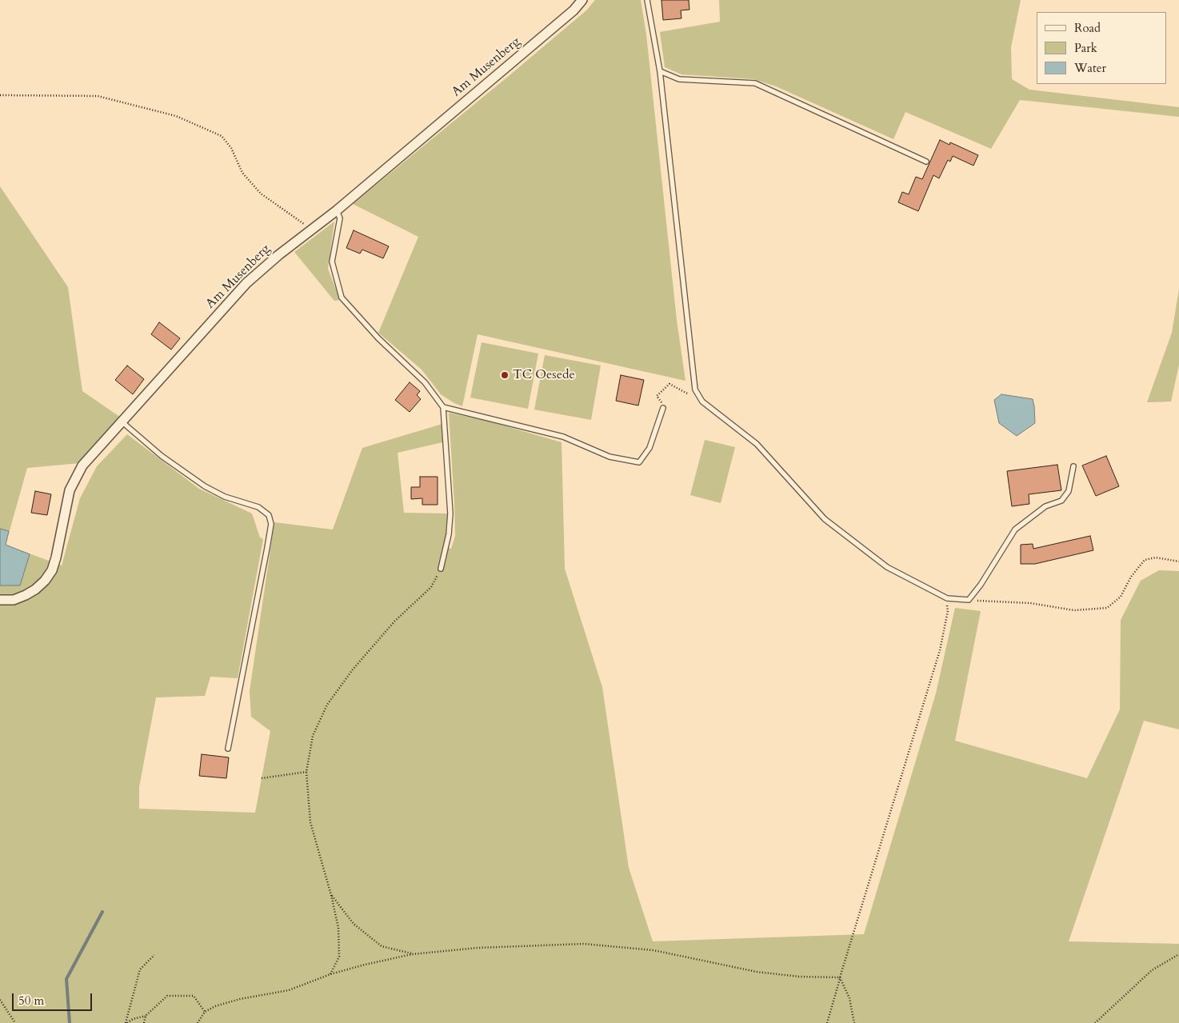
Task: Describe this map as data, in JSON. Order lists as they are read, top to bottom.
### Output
{
  "streets": {
    "street": ["Am Musenberg"]
  },
  "places": ["TC Oesede"],
  "legend": ["Road", "Park", "Water"],
  "scale_bar": "50 m"
}
